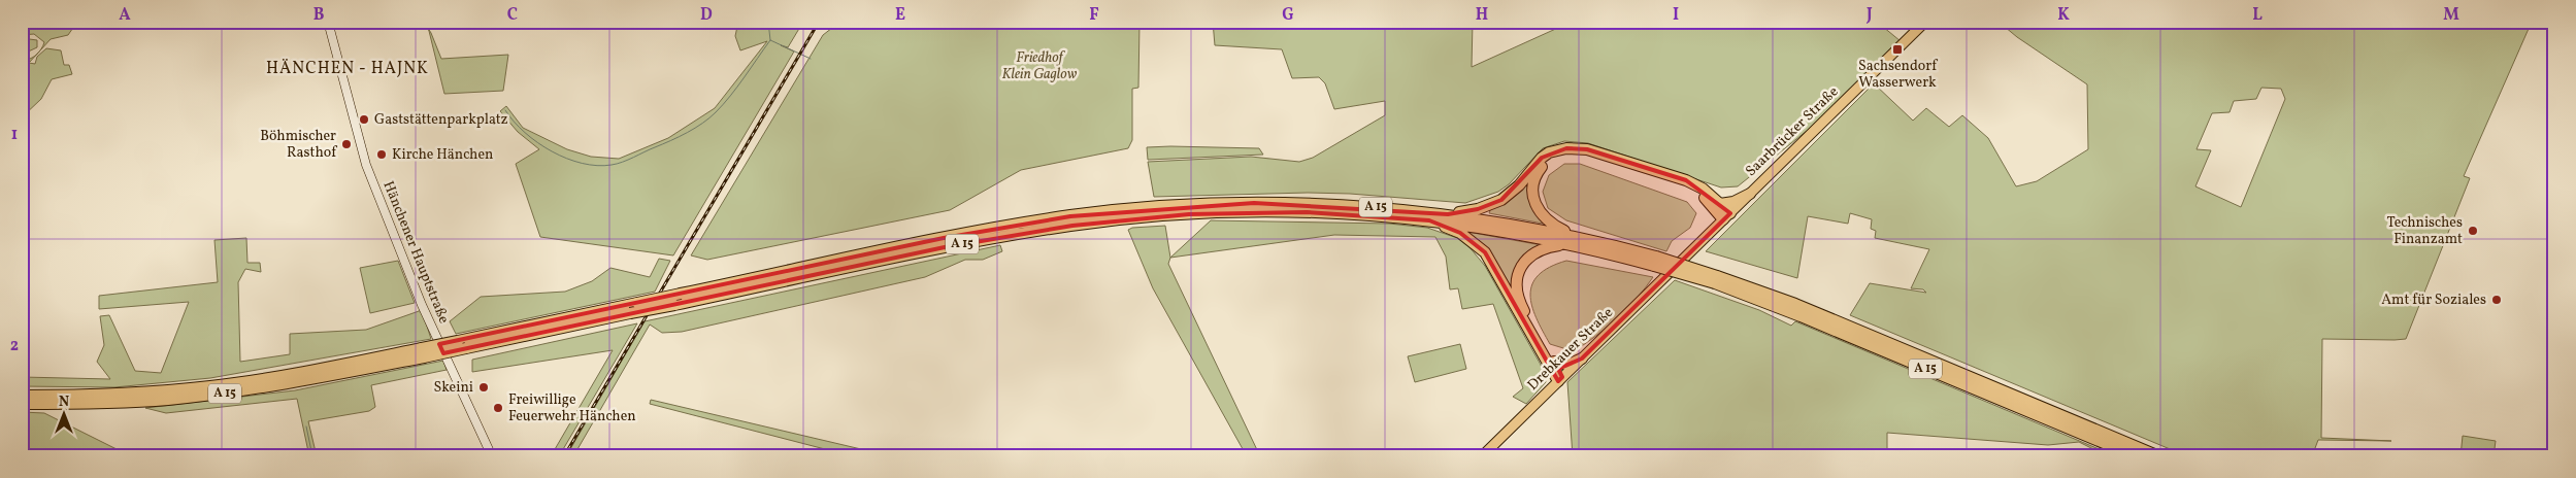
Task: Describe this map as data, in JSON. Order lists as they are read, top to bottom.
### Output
{
  "streets": {
    "highway": ["A 15"],
    "main road": ["Saarbrücker Straße", "Hänchener Hauptstraße", "Drebkauer Straße"]
  },
  "crossings": [
    ["Saarbrücker Straße", "Drebkauer Straße"]
  ],
  "districts": ["HÄNCHEN - HAJNK"],
  "parks": ["Friedhof Klein Gaglow"],
  "places": {
    "transit": ["Sachsendorf Wasserwerk"],
    "other": [
      "Gaststättenparkplatz",
      "Böhmischer Rasthof",
      "Kirche Hänchen",
      "Technisches Finanzamt",
      "Amt für Soziales",
      "Skeini",
      "Freiwillige Feuerwehr Hänchen"
    ]
  },
  "north": "top",
  "grid": {
    "columns": [
      "A",
      "B",
      "C",
      "D",
      "E",
      "F",
      "G",
      "H",
      "I",
      "J",
      "K",
      "L",
      "M"
    ],
    "rows": ["1", "2"]
  }
}
